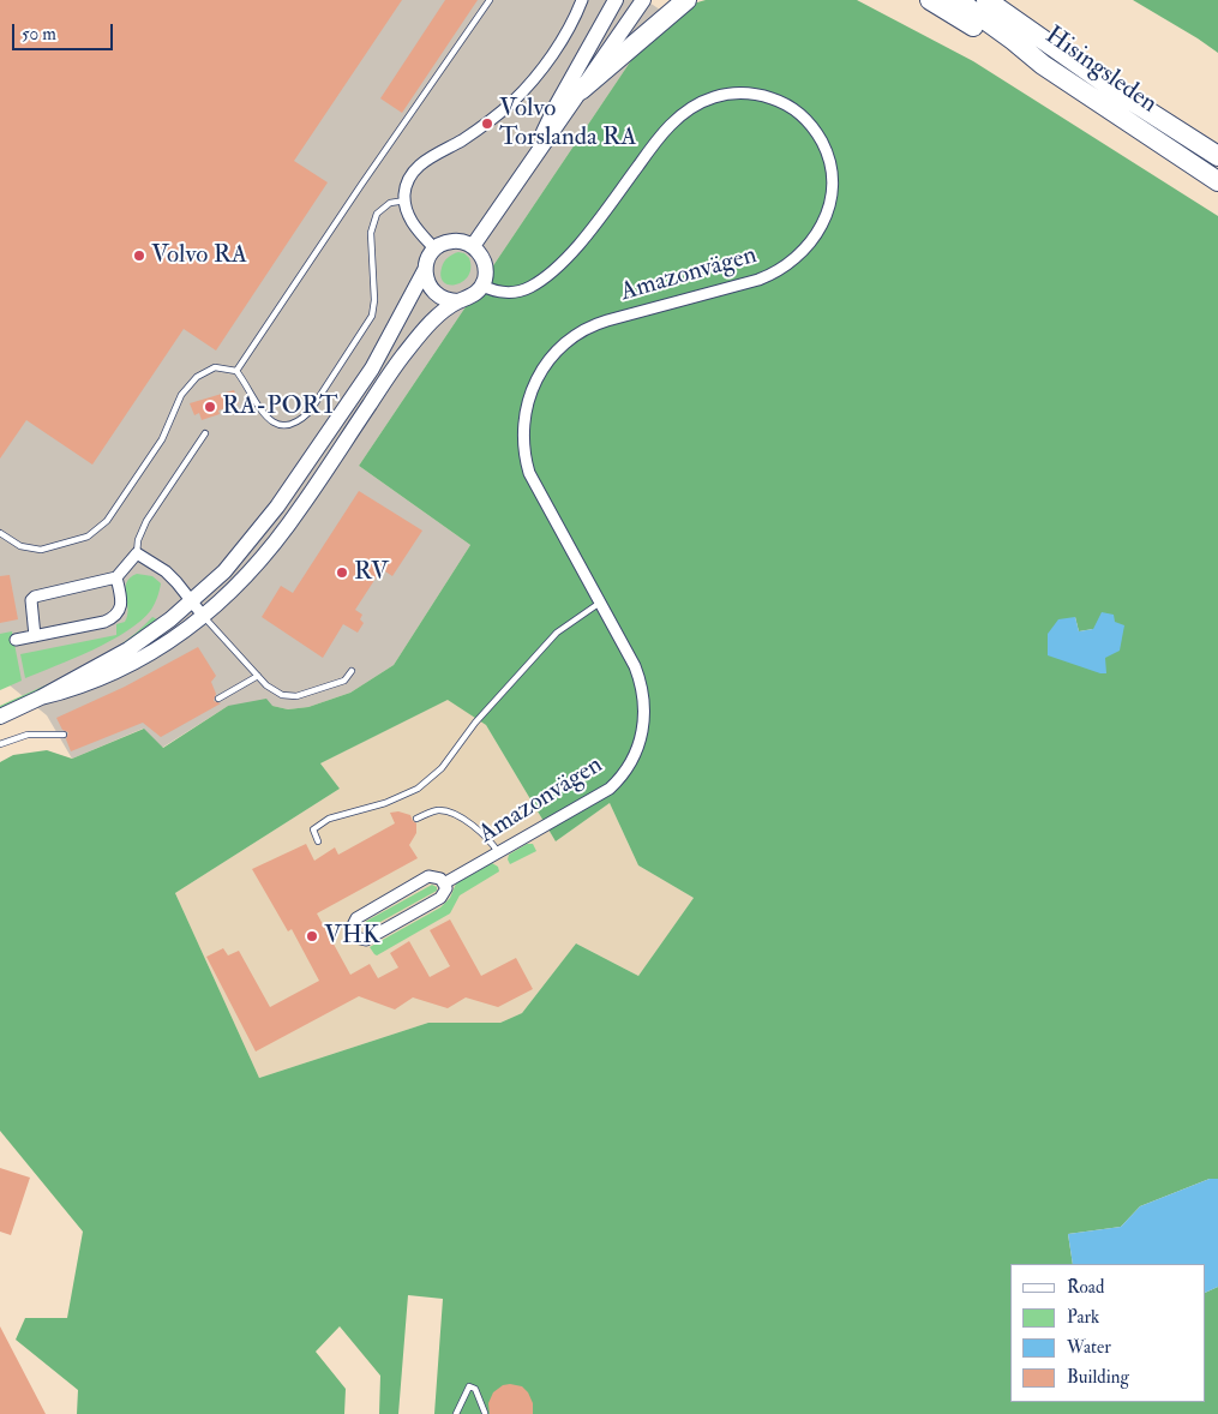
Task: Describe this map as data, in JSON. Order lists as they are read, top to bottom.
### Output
{
  "streets": {
    "highway": ["Hisingsleden"],
    "street": ["Amazonvägen"]
  },
  "places": [
    "Volvo Torslanda RA",
    "Volvo RA",
    "RA-PORT",
    "RV",
    "VHK"
  ],
  "legend": [
    "Road",
    "Park",
    "Water",
    "Building"
  ],
  "scale_bar": "50 m"
}
